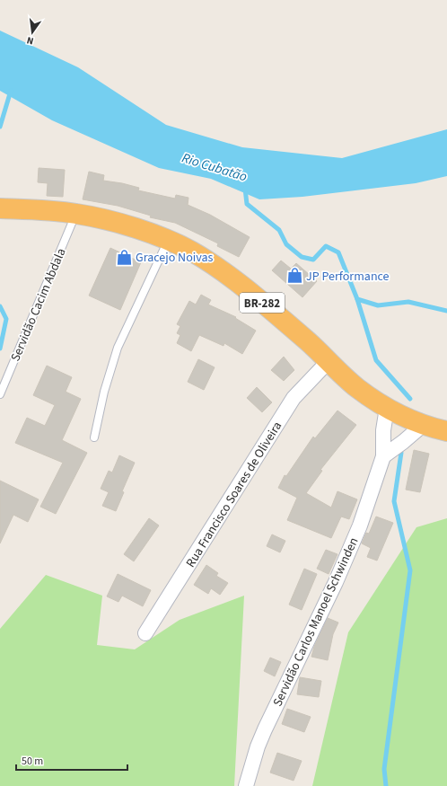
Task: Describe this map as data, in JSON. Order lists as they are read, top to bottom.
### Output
{
  "streets": {
    "highway": ["BR-282"],
    "street": ["Rua Francisco Soares de Oliveira", "Servidão Carlos Manoel Schwinden"],
    "lane": ["Servidão Cacim Abdala"]
  },
  "crossings": [
    ["BR-282", "Servidão Cacim Abdala"],
    ["BR-282", "Rua Francisco Soares de Oliveira"],
    ["BR-282", "Servidão Carlos Manoel Schwinden"]
  ],
  "water": ["Rio Cubatão"],
  "places": {
    "shop": ["Gracejo Noivas", "JP Performance"]
  },
  "scale_bar": "50 m",
  "north": "bottom"
}
